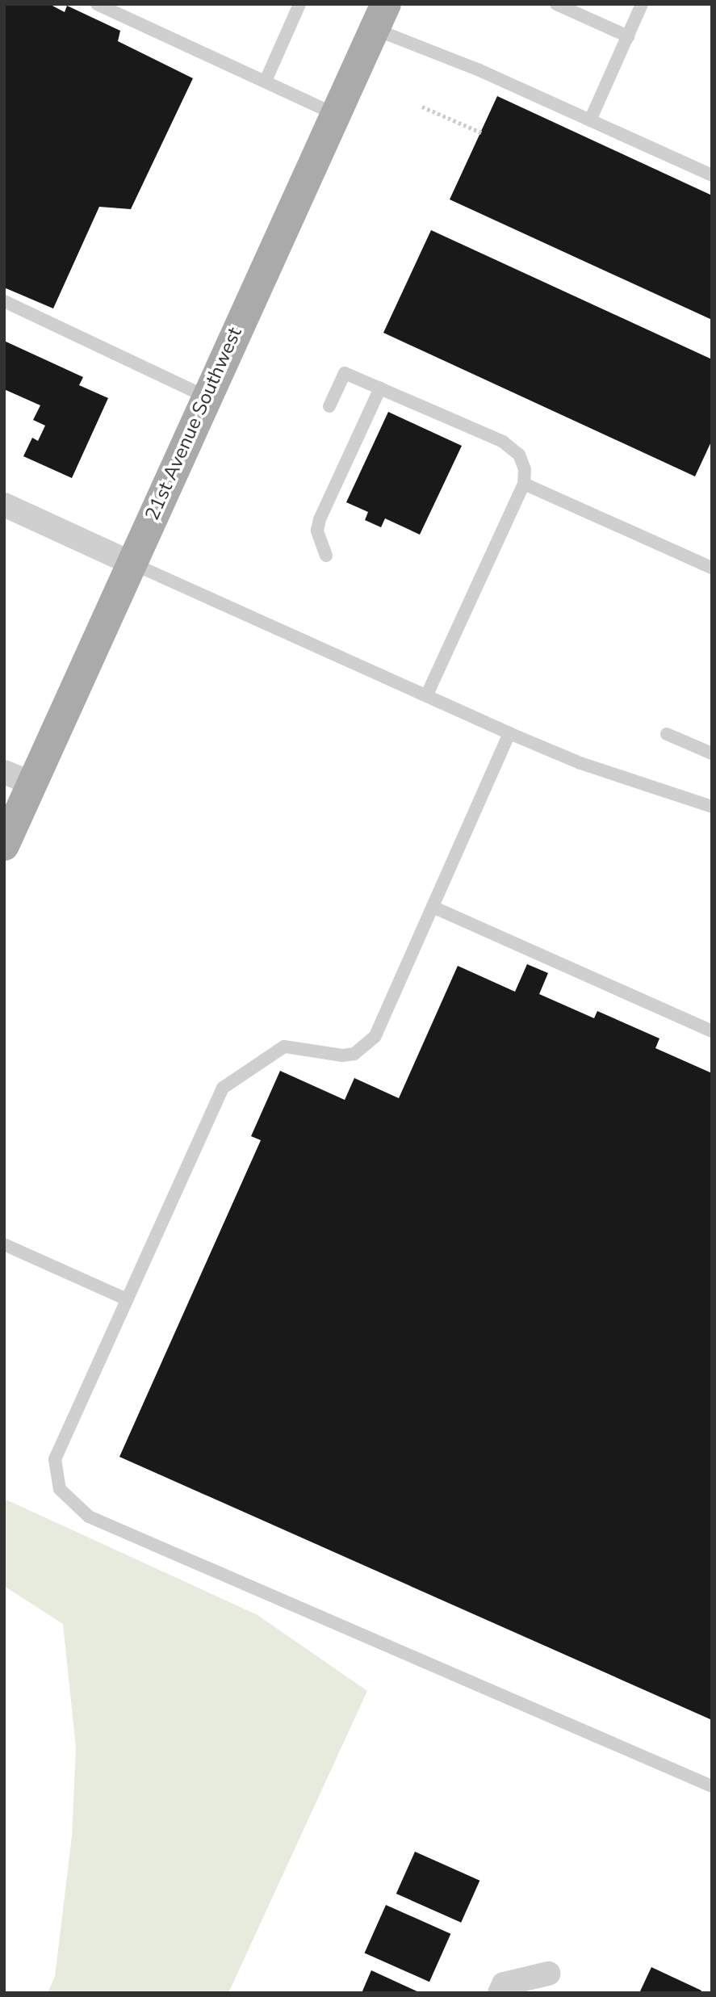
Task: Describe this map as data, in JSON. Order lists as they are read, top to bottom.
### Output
{
  "streets": {
    "main road": ["21st Avenue Southwest"]
  }
}
